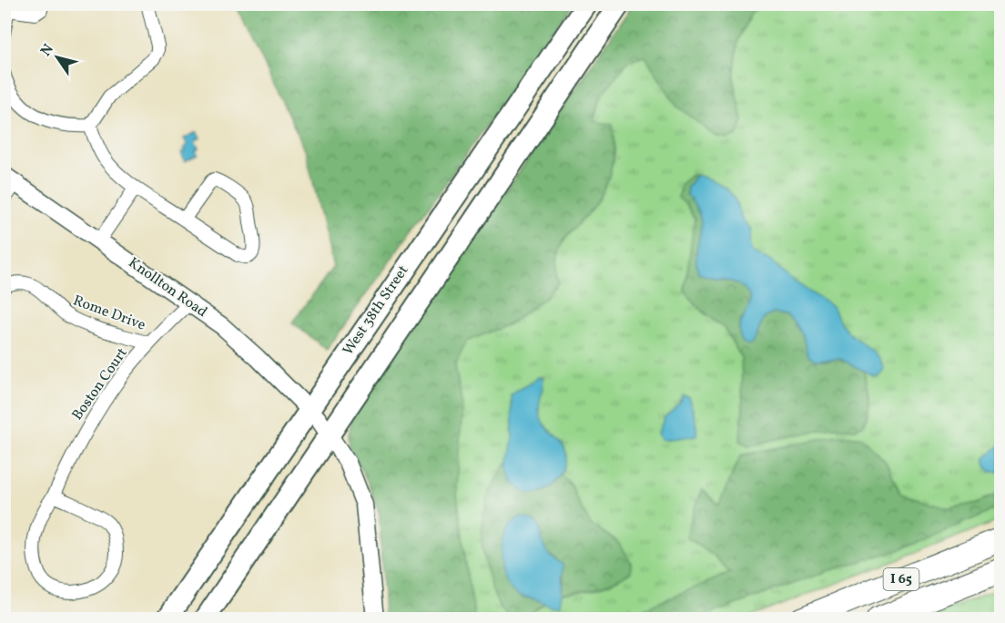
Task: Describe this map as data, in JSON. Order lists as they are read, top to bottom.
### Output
{
  "streets": {
    "highway": ["I 65"],
    "main road": ["West 38th Street"],
    "street": ["Knollton Road", "Rome Drive", "Boston Court"]
  },
  "crossings": [
    ["Knollton Road", "West 38th Street"],
    ["Knollton Road", "Boston Court"],
    ["Rome Drive", "Boston Court"]
  ],
  "north": "top left"
}
